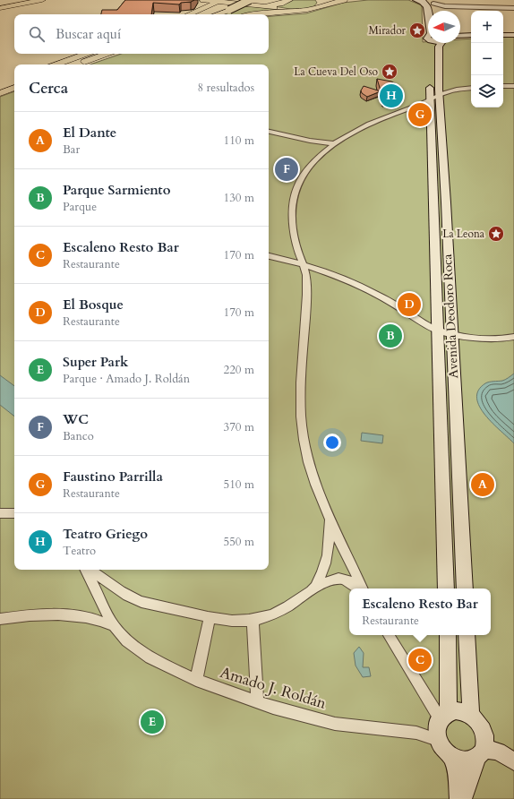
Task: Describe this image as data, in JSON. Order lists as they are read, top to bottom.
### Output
{
  "streets": {
    "main road": ["Avenida Deodoro Roca"],
    "street": ["Amado J. Roldán"]
  },
  "places": {
    "place": ["Mirador", "La Cueva Del Oso", "La Leona"]
  },
  "north": "left",
  "page": {
    "map_buttons": ["+", "−"],
    "search": "Buscar aquí",
    "heading": ["Cerca", "8 resultados"],
    "pins": [
      "H",
      "G",
      "F",
      "D",
      "B",
      "A",
      "C",
      "E"
    ],
    "list": [
      {
        "mark": "A",
        "name": "El Dante",
        "note": "Bar",
        "value": "110 m"
      },
      {
        "mark": "B",
        "name": "Parque Sarmiento",
        "note": "Parque",
        "value": "130 m"
      },
      {
        "mark": "C",
        "name": "Escaleno Resto Bar",
        "note": "Restaurante",
        "value": "170 m"
      },
      {
        "mark": "D",
        "name": "El Bosque",
        "note": "Restaurante",
        "value": "170 m"
      },
      {
        "mark": "E",
        "name": "Super Park",
        "note": "Parque · Amado J. Roldán",
        "value": "220 m"
      },
      {
        "mark": "F",
        "name": "WC",
        "note": "Banco",
        "value": "370 m"
      },
      {
        "mark": "G",
        "name": "Faustino Parrilla",
        "note": "Restaurante",
        "value": "510 m"
      },
      {
        "mark": "H",
        "name": "Teatro Griego",
        "note": "Teatro",
        "value": "550 m"
      }
    ],
    "popup": ["Escaleno Resto Bar", "Restaurante"]
  }
}
